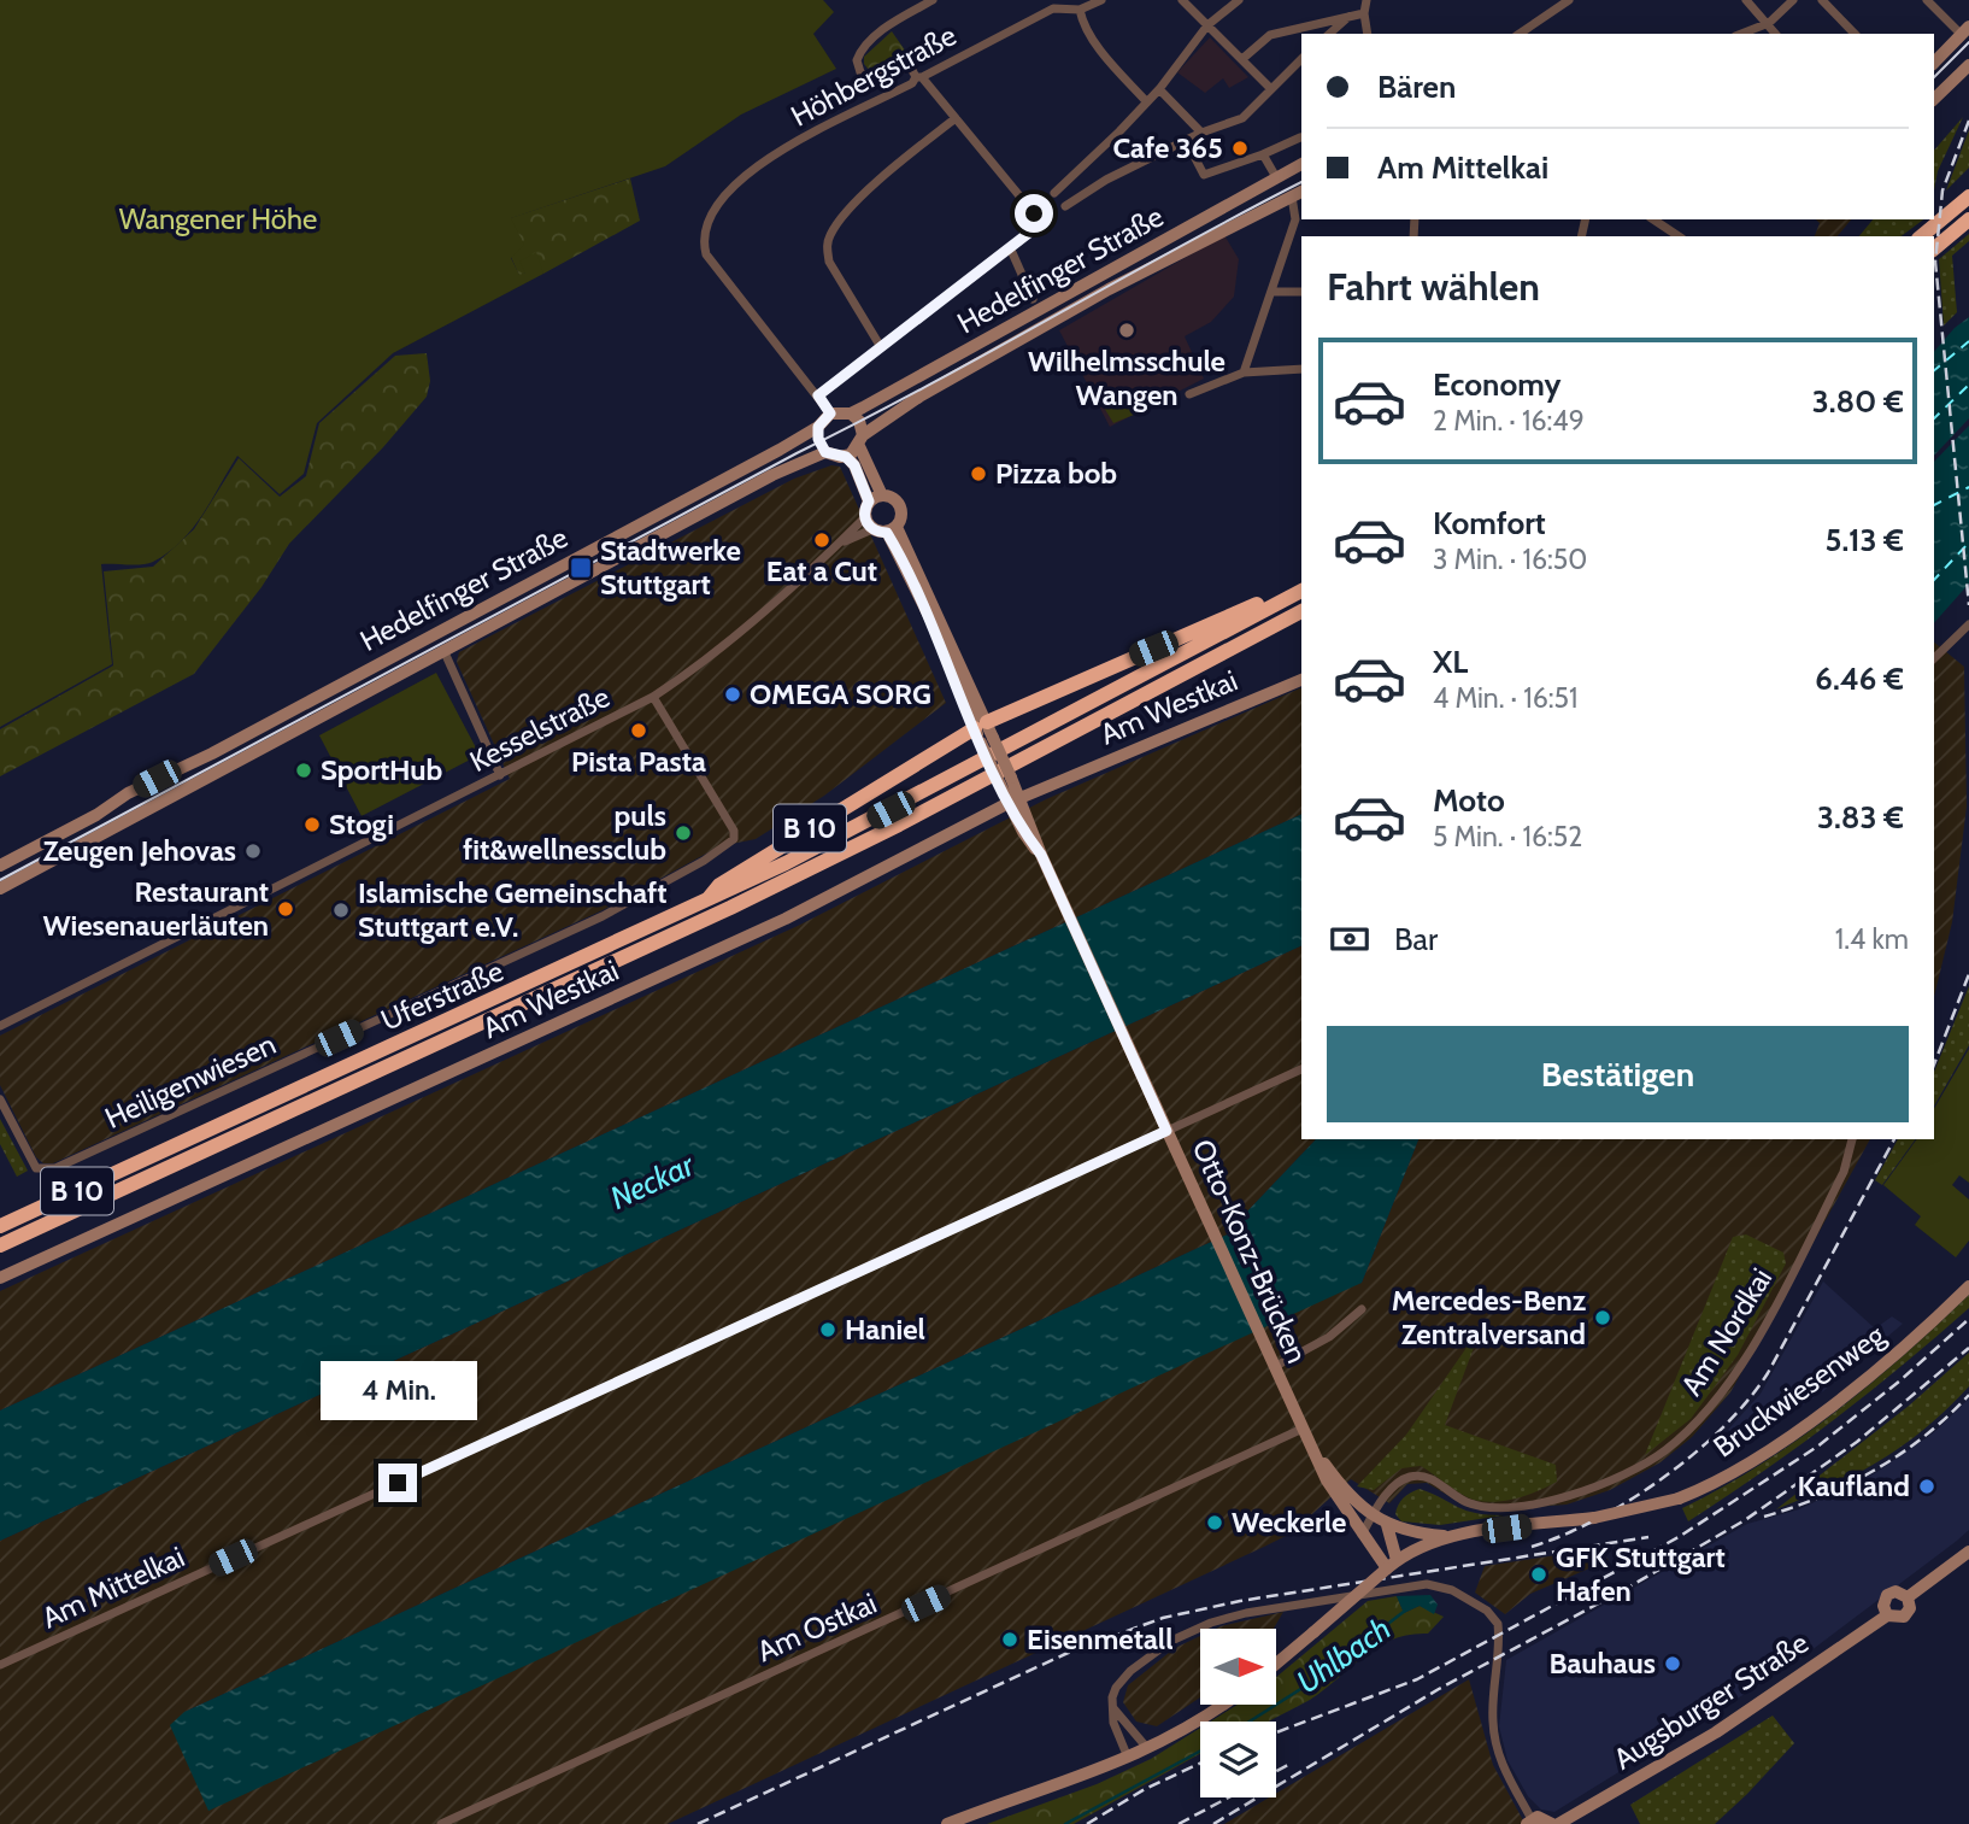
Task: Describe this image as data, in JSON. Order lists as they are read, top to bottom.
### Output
{
  "streets": {
    "highway": ["B 10", "Uferstraße"],
    "street": [
      "Höhbergstraße",
      "Hedelfinger Straße",
      "Am Westkai",
      "Kesselstraße",
      "Heiligenwiesen",
      "Otto-Konz-Brücken",
      "Am Nordkai",
      "Bruckwiesenweg",
      "Am Mittelkai",
      "Am Ostkai",
      "Augsburger Straße"
    ]
  },
  "crossings": [
    ["Hedelfinger Straße", "Otto-Konz-Brücken"],
    ["Am Westkai", "Otto-Konz-Brücken"],
    ["Kesselstraße", "Heiligenwiesen"],
    ["Kesselstraße", "Otto-Konz-Brücken"],
    ["B 10", "Uferstraße"],
    ["B 10", "Otto-Konz-Brücken"],
    ["Otto-Konz-Brücken", "Am Nordkai"],
    ["Otto-Konz-Brücken", "Bruckwiesenweg"],
    ["Otto-Konz-Brücken", "Am Mittelkai"],
    ["Otto-Konz-Brücken", "Am Ostkai"]
  ],
  "water": ["Neckar", "Uhlbach"],
  "parks": ["Wangener Höhe"],
  "places": {
    "other": [
      "Cafe 365",
      "Wilhelmsschule Wangen",
      "Pizza bob",
      "Eat a Cut",
      "OMEGA SORG",
      "Pista Pasta",
      "SportHub",
      "Stogi",
      "puls fit&wellnessclub",
      "Zeugen Jehovas",
      "Restaurant Wiesenauerläuten",
      "Islamische Gemeinschaft Stuttgart e.V.",
      "Mercedes-Benz Zentralversand",
      "Haniel",
      "Kaufland",
      "Weckerle",
      "GFK Stuttgart Hafen",
      "Eisenmetall",
      "Bauhaus"
    ],
    "transit": ["Stadtwerke Stuttgart"]
  },
  "north": "right",
  "page": {
    "banner": ["Bären", "Am Mittelkai"],
    "heading": "Fahrt wählen",
    "list": [
      {
        "name": "Economy",
        "note": "2 Min. · 16:49",
        "value": "3.80 €"
      },
      {
        "name": "Komfort",
        "note": "3 Min. · 16:50",
        "value": "5.13 €"
      },
      {
        "name": "XL",
        "note": "4 Min. · 16:51",
        "value": "6.46 €"
      },
      {
        "name": "Moto",
        "note": "5 Min. · 16:52",
        "value": "3.83 €"
      }
    ],
    "pay": ["Bar", "1.4 km"],
    "buttons": "Bestätigen",
    "bubble": "4 Min."
  }
}
